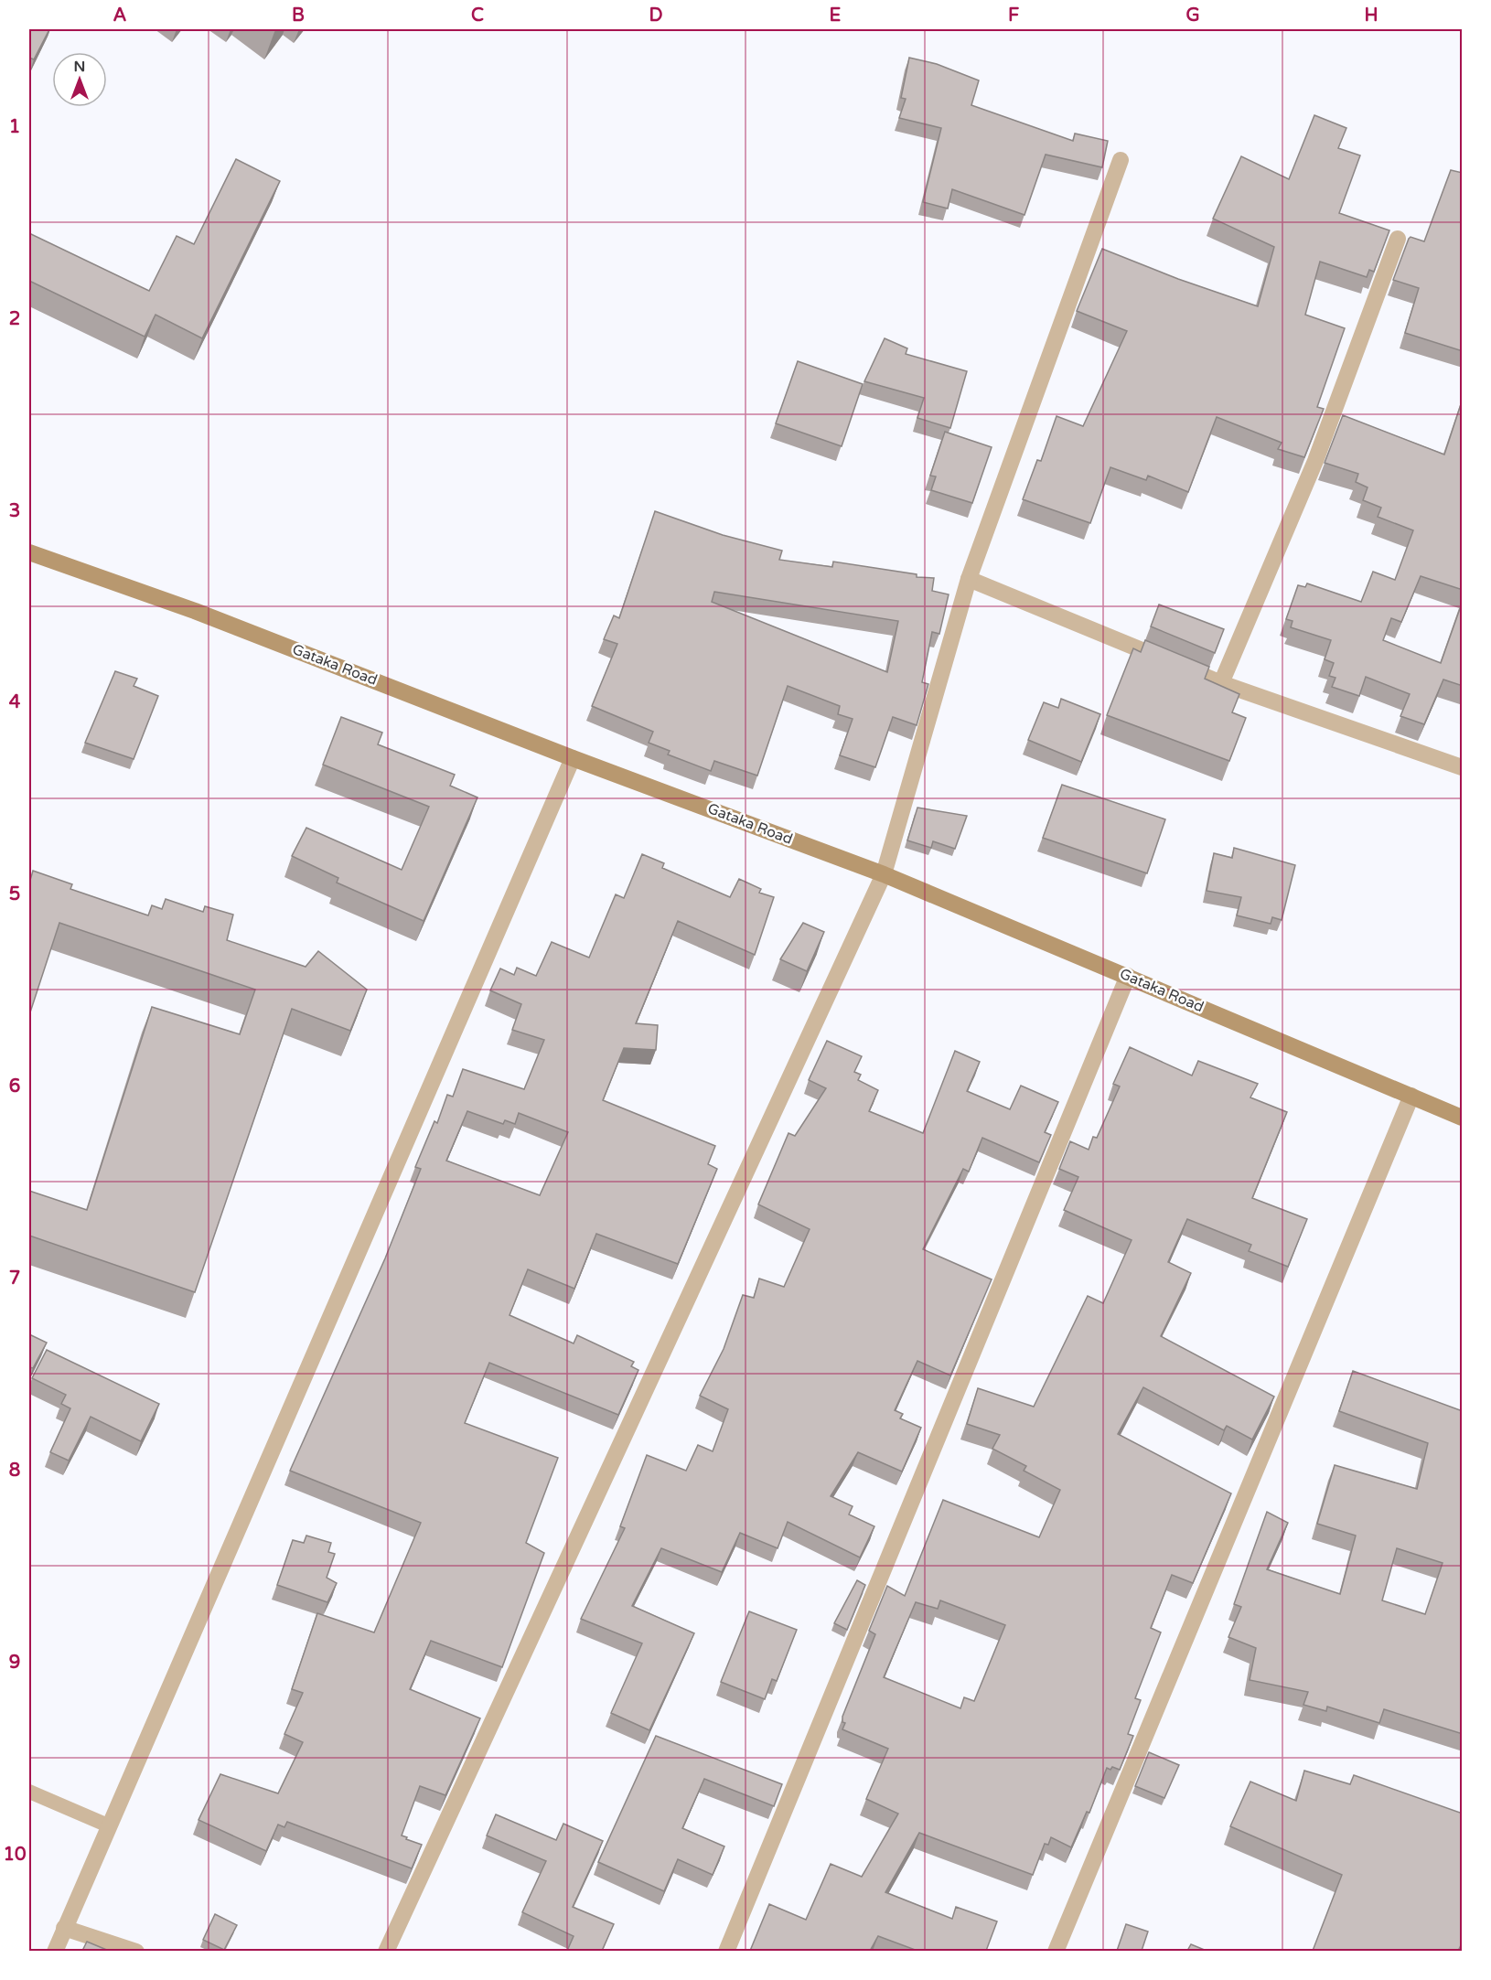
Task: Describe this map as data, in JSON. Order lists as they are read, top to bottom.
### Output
{
  "streets": {
    "street": ["Gataka Road"]
  },
  "north": "top",
  "grid": {
    "columns": [
      "A",
      "B",
      "C",
      "D",
      "E",
      "F",
      "G",
      "H"
    ],
    "rows": [
      "1",
      "2",
      "3",
      "4",
      "5",
      "6",
      "7",
      "8",
      "9",
      "10"
    ]
  }
}
